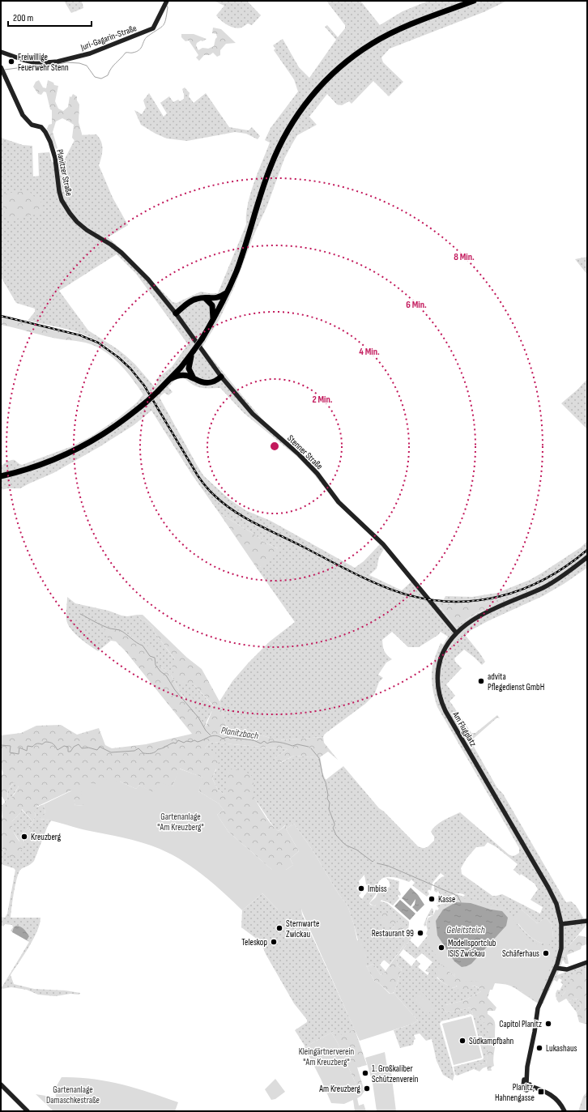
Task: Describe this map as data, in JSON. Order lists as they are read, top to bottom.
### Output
{
  "streets": {
    "street": [
      "Juri-Gagarin-Straße",
      "Planitzer Straße",
      "Stenner Straße",
      "Am Flugplatz"
    ]
  },
  "crossings": [
    ["Planitzer Straße", "Stenner Straße"],
    ["Stenner Straße", "Am Flugplatz"]
  ],
  "water": ["Planitzbach", "Geleitsteich"],
  "parks": ["Gartenanlage \"Am Kreuzberg\"", "Kleingärtnerverein \"Am Kreuzberg\"", "Gartenanlage Damaschkestraße"],
  "places": {
    "other": [
      "Freiwillige Feuerwehr Stenn",
      "advita Pflegedienst GmbH",
      "Kreuzberg",
      "Imbiss",
      "Kasse",
      "Sternwarte Zwickau",
      "Restaurant 99",
      "Teleskop",
      "Modellsportclub ISIS Zwickau",
      "Schäferhaus",
      "Capitol Planitz",
      "Südkampfbahn",
      "Lukashaus",
      "1. Großkaliber Schützenverein",
      "Am Kreuzberg"
    ],
    "transit": ["Planitz, Hahnengasse"]
  },
  "scale_bar": "200 m",
  "rings": [
    "8 Min.",
    "6 Min.",
    "4 Min.",
    "2 Min."
  ]
}
